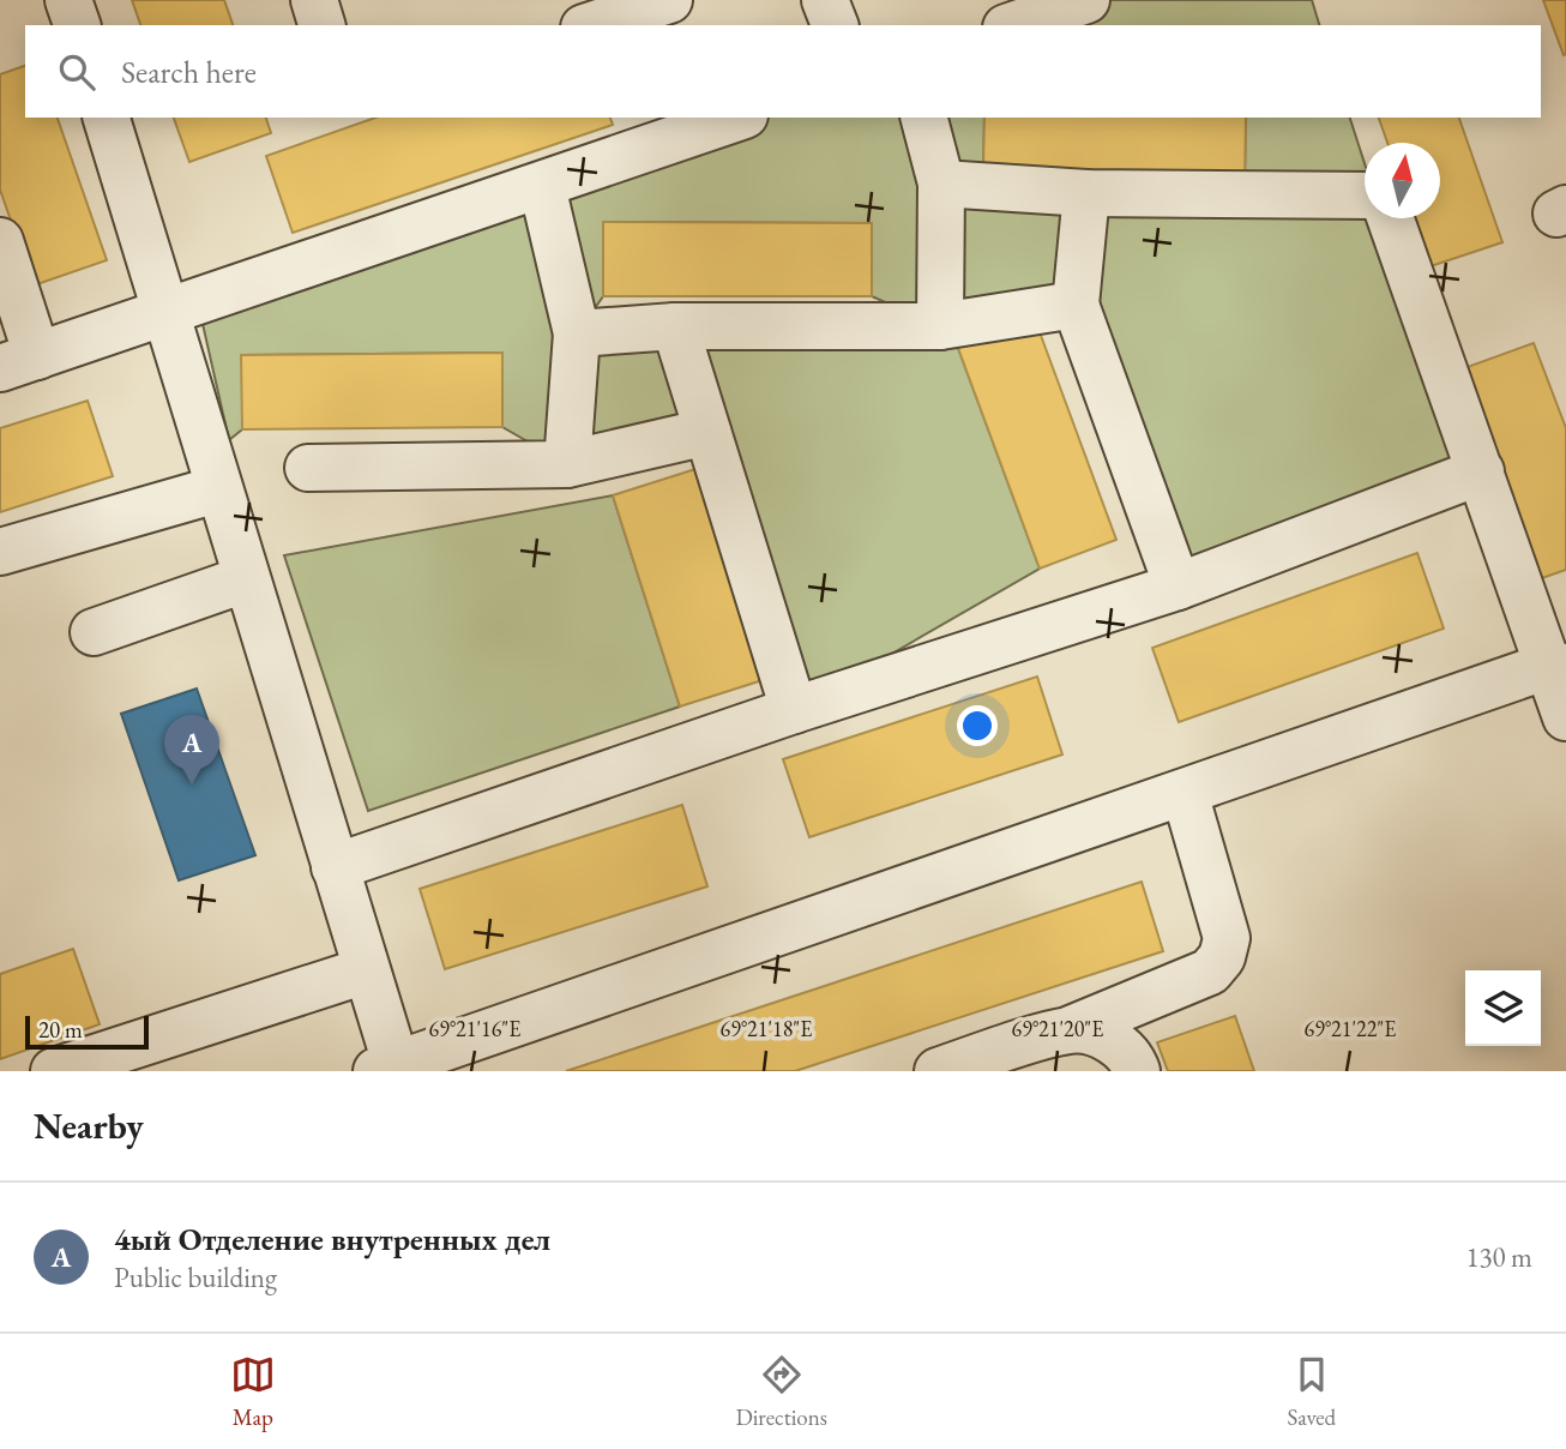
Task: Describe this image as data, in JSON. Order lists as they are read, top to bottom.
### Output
{
  "scale_bar": "20 m",
  "north": "top",
  "page": {
    "search": "Search here",
    "pins": "A",
    "scale": "20 m",
    "heading": "Nearby",
    "list": [
      {
        "mark": "A",
        "name": "4ый Отделение внутренных дел",
        "note": "Public building",
        "value": "130 m"
      }
    ],
    "nav": ["Map", "Directions", "Saved"]
  },
  "coordinates": [
    "69°21'16\"E",
    "69°21'18\"E",
    "69°21'20\"E",
    "69°21'22\"E"
  ]
}
